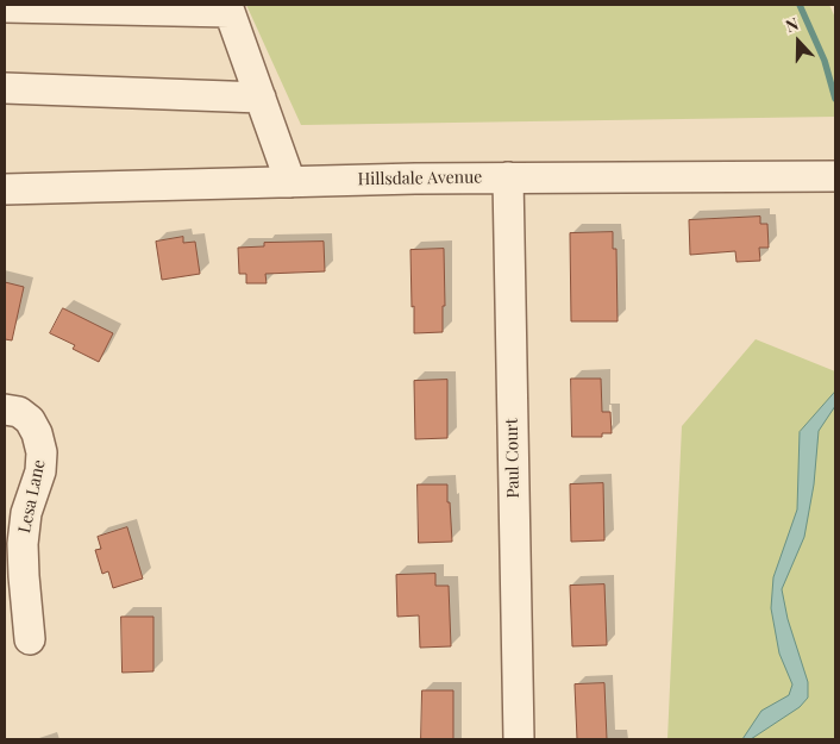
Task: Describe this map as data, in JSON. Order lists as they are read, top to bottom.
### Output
{
  "streets": {
    "street": ["Hillsdale Avenue", "Paul Court", "Lesa Lane"]
  },
  "crossings": [
    ["Hillsdale Avenue", "Paul Court"]
  ],
  "north": "top"
}
